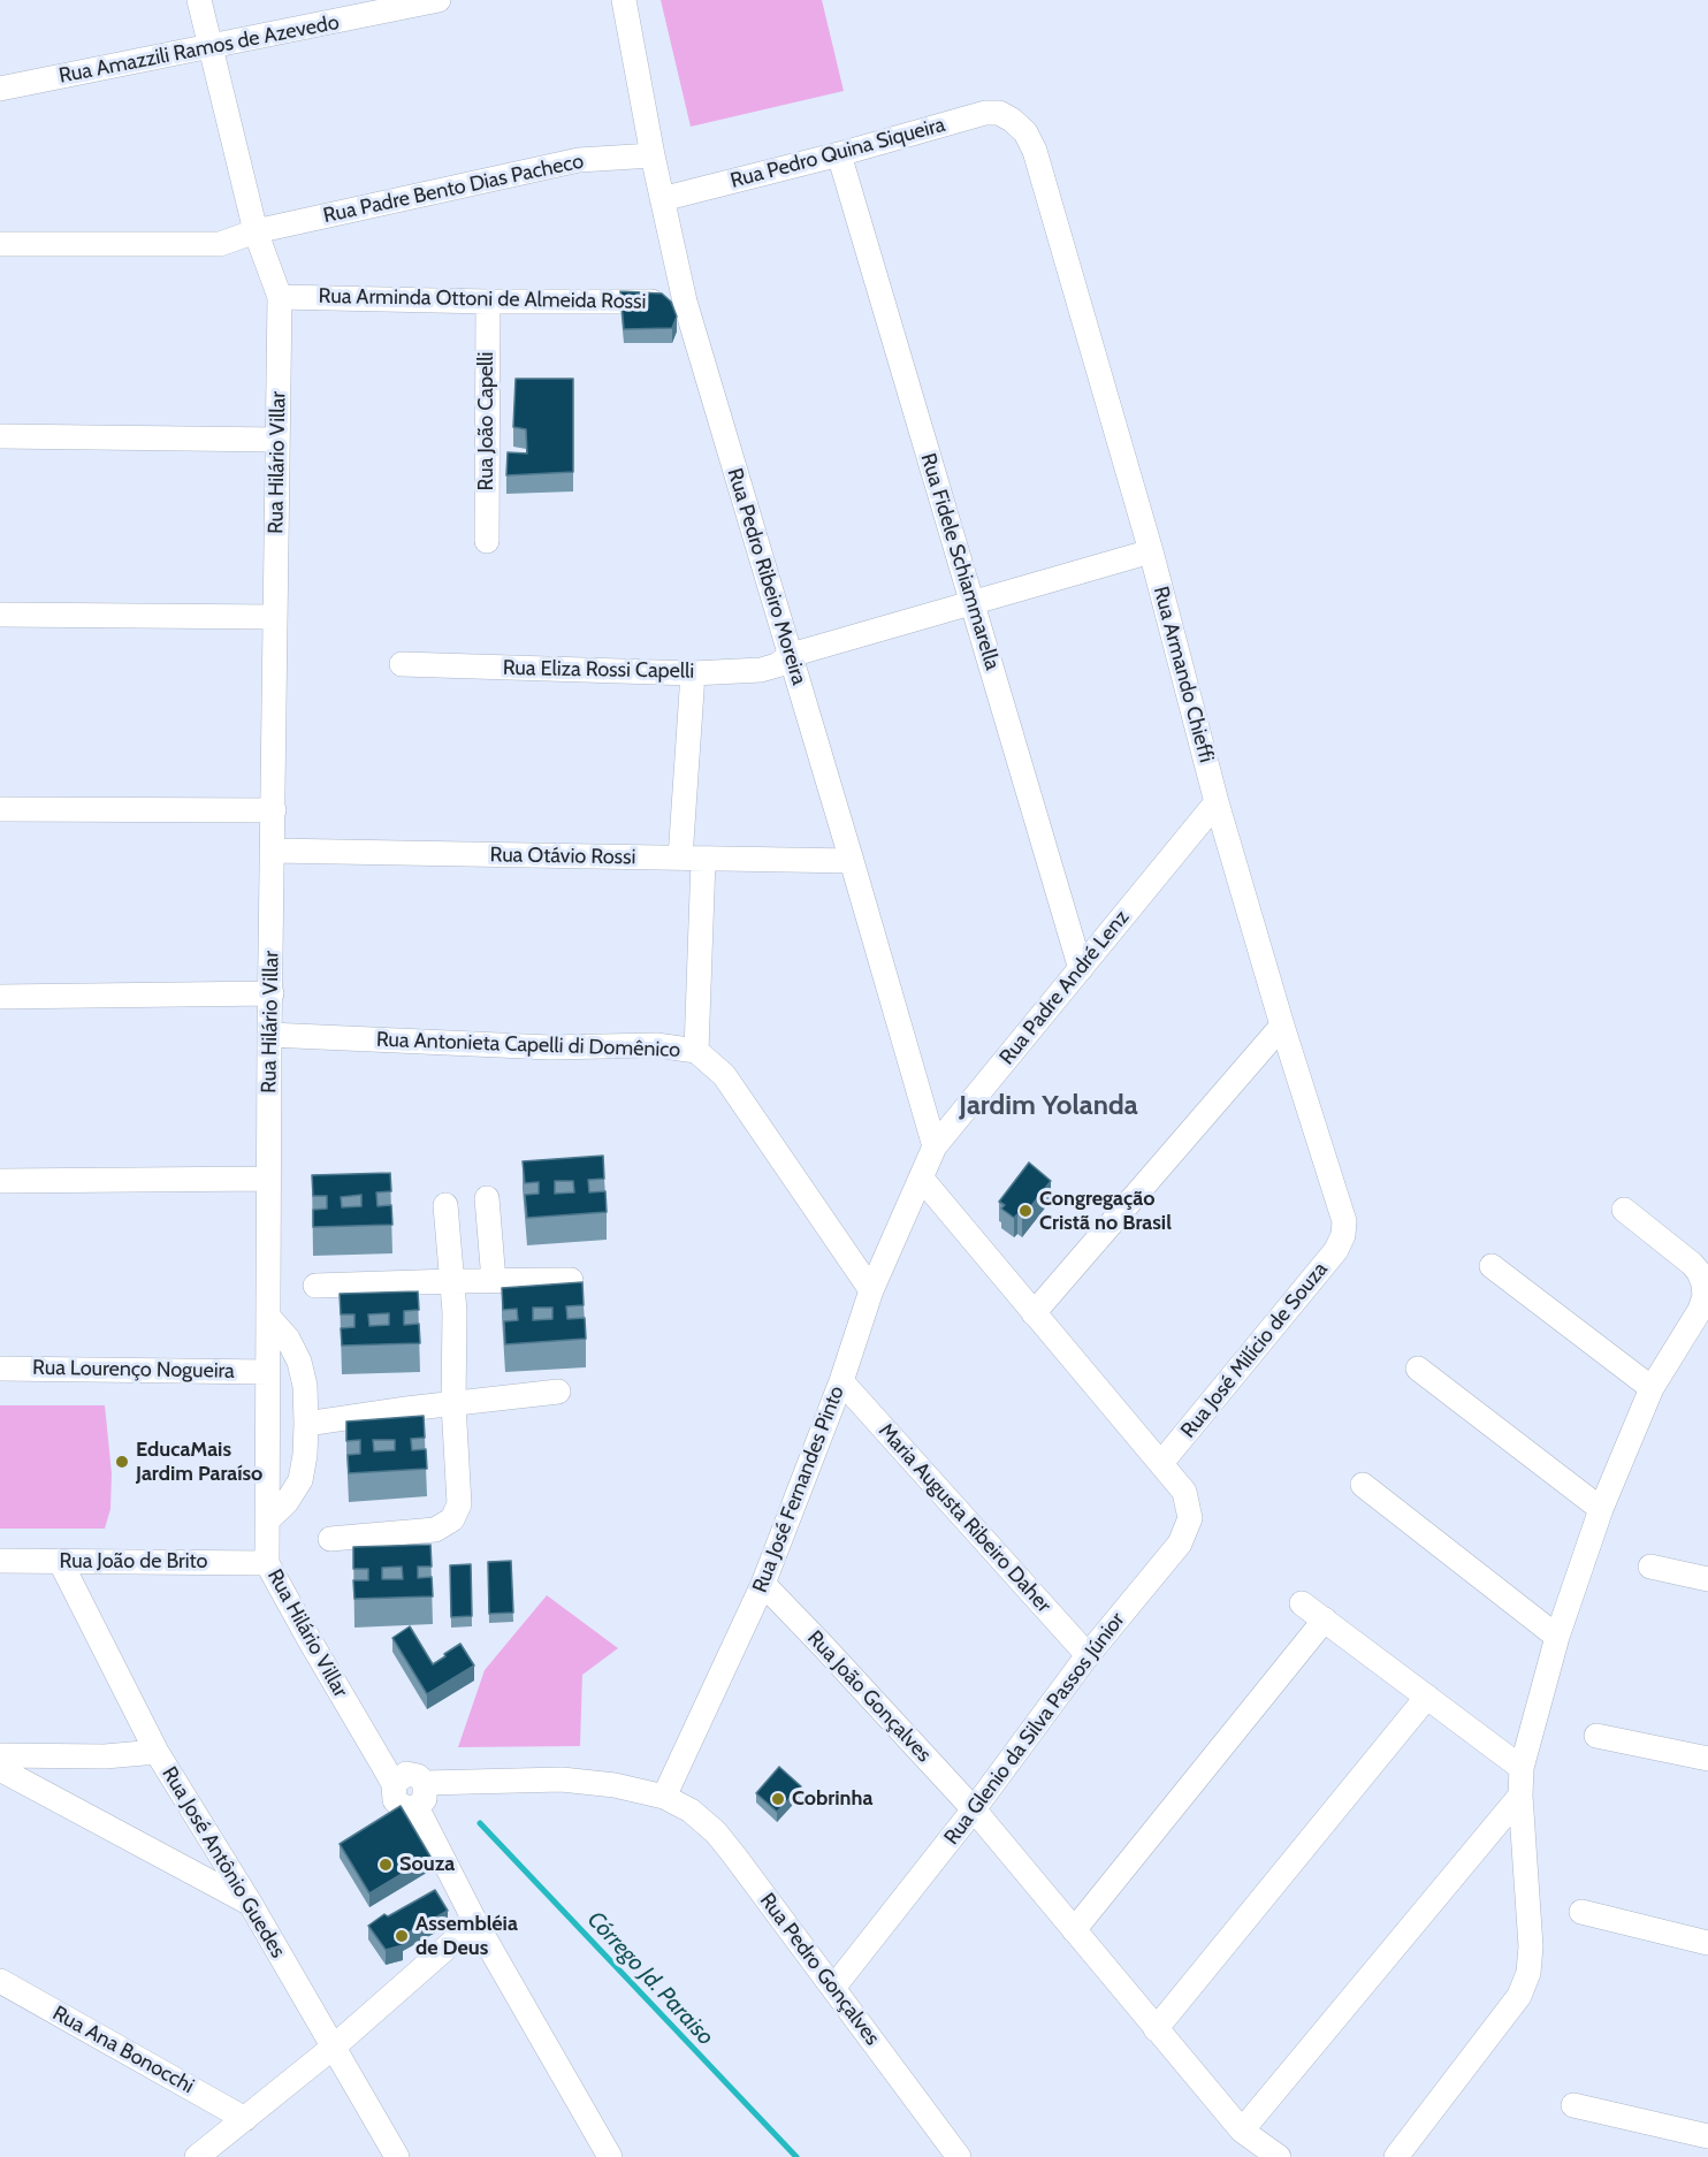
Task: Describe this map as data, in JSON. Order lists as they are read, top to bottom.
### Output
{
  "streets": {
    "street": [
      "Rua Amazzili Ramos de Azevedo",
      "Rua Pedro Quina Siqueira",
      "Rua Padre Bento Dias Pacheco",
      "Rua Arminda Ottoni de Almeida Rossi",
      "Rua João Capelli",
      "Rua Hilário Villar",
      "Rua Fidele Schiammarella",
      "Rua Pedro Ribeiro Moreira",
      "Rua Eliza Rossi Capelli",
      "Rua Armando Chieffi",
      "Rua Otávio Rossi",
      "Rua Padre André Lenz",
      "Rua Antonieta Capelli di Domênico",
      "Rua José Milício de Souza",
      "Rua Lourenço Nogueira",
      "Rua José Fernandes Pinto",
      "Maria Augusta Ribeiro Daher",
      "Rua João de Brito",
      "Rua João Gonçalves",
      "Rua Glenio da Silva Passos Júnior",
      "Rua José Antônio Guedes",
      "Rua Pedro Gonçalves",
      "Rua Ana Bonocchi"
    ]
  },
  "crossings": [
    ["Rua Amazzili Ramos de Azevedo", "Rua Hilário Villar"],
    ["Rua Pedro Quina Siqueira", "Rua Fidele Schiammarella"],
    ["Rua Pedro Quina Siqueira", "Rua Pedro Ribeiro Moreira"],
    ["Rua Pedro Quina Siqueira", "Rua Armando Chieffi"],
    ["Rua Padre Bento Dias Pacheco", "Rua Hilário Villar"],
    ["Rua Padre Bento Dias Pacheco", "Rua Pedro Ribeiro Moreira"],
    ["Rua Arminda Ottoni de Almeida Rossi", "Rua João Capelli"],
    ["Rua Arminda Ottoni de Almeida Rossi", "Rua Hilário Villar"],
    ["Rua Arminda Ottoni de Almeida Rossi", "Rua Pedro Ribeiro Moreira"],
    ["Rua Hilário Villar", "Rua Otávio Rossi"],
    ["Rua Hilário Villar", "Rua Antonieta Capelli di Domênico"],
    ["Rua Hilário Villar", "Rua Lourenço Nogueira"],
    ["Rua Hilário Villar", "Rua João de Brito"],
    ["Rua Hilário Villar", "Rua Pedro Gonçalves"],
    ["Rua Fidele Schiammarella", "Rua Eliza Rossi Capelli"],
    ["Rua Fidele Schiammarella", "Rua Padre André Lenz"],
    ["Rua Pedro Ribeiro Moreira", "Rua Eliza Rossi Capelli"],
    ["Rua Pedro Ribeiro Moreira", "Rua Otávio Rossi"],
    ["Rua Pedro Ribeiro Moreira", "Rua Padre André Lenz"],
    ["Rua Eliza Rossi Capelli", "Rua Armando Chieffi"],
    ["Rua Armando Chieffi", "Rua Padre André Lenz"],
    ["Rua Armando Chieffi", "Rua José Milício de Souza"],
    ["Rua Padre André Lenz", "Rua José Fernandes Pinto"],
    ["Rua Padre André Lenz", "Rua Glenio da Silva Passos Júnior"],
    ["Rua Antonieta Capelli di Domênico", "Rua José Fernandes Pinto"],
    ["Rua José Milício de Souza", "Rua Glenio da Silva Passos Júnior"],
    ["Rua José Fernandes Pinto", "Maria Augusta Ribeiro Daher"],
    ["Rua José Fernandes Pinto", "Rua João Gonçalves"],
    ["Rua José Fernandes Pinto", "Rua Glenio da Silva Passos Júnior"],
    ["Rua José Fernandes Pinto", "Rua Pedro Gonçalves"],
    ["Maria Augusta Ribeiro Daher", "Rua Glenio da Silva Passos Júnior"],
    ["Rua João de Brito", "Rua José Antônio Guedes"],
    ["Rua João Gonçalves", "Rua Glenio da Silva Passos Júnior"],
    ["Rua Glenio da Silva Passos Júnior", "Rua Pedro Gonçalves"]
  ],
  "districts": ["Jardim Yolanda"],
  "water": ["Córrego Jd. Paraiso"],
  "places": [
    "Congregação Cristã no Brasil",
    "EducaMais Jardim Paraíso",
    "Cobrinha",
    "Souza",
    "Assembléia de Deus"
  ]
}
